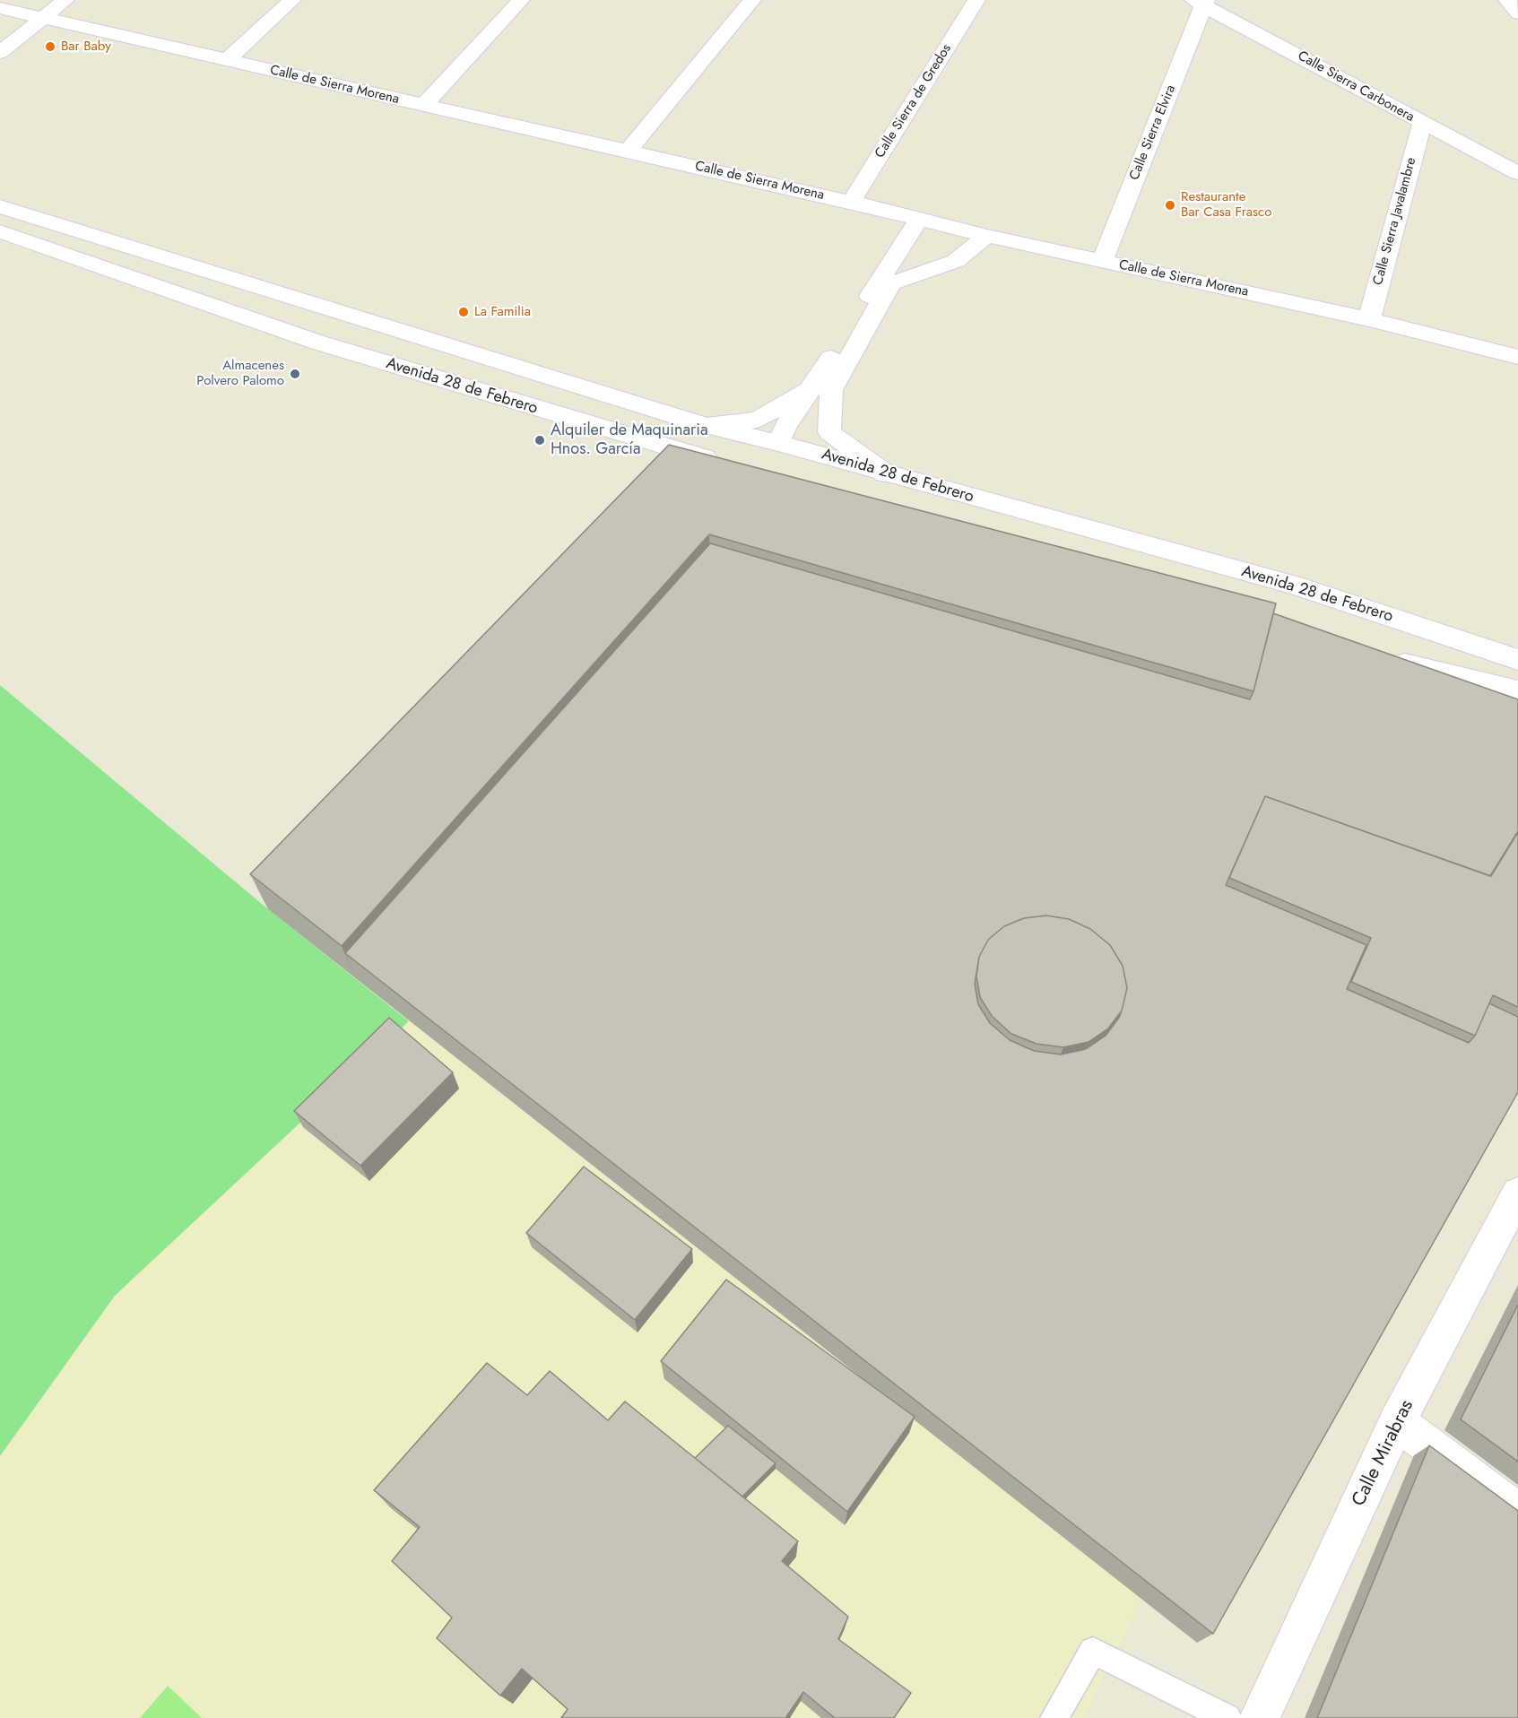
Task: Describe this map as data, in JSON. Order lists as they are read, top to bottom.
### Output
{
  "streets": {
    "street": [
      "Calle de Sierra Morena",
      "Calle Sierra Carbonera",
      "Calle Sierra de Gredos",
      "Calle Sierra Elvira",
      "Calle Sierra Javalambre",
      "Avenida 28 de Febrero",
      "Calle Mirabras"
    ]
  },
  "crossings": [
    ["Calle de Sierra Morena", "Calle Sierra de Gredos"],
    ["Calle de Sierra Morena", "Calle Sierra Elvira"],
    ["Calle de Sierra Morena", "Calle Sierra Javalambre"],
    ["Calle Sierra Carbonera", "Calle Sierra Elvira"],
    ["Calle Sierra Carbonera", "Calle Sierra Javalambre"]
  ],
  "places": [
    "Bar Baby",
    "Restaurante Bar Casa Frasco",
    "La Familia",
    "Almacenes Polvero Palomo",
    "Alquiler de Maquinaria Hnos. García"
  ]
}
